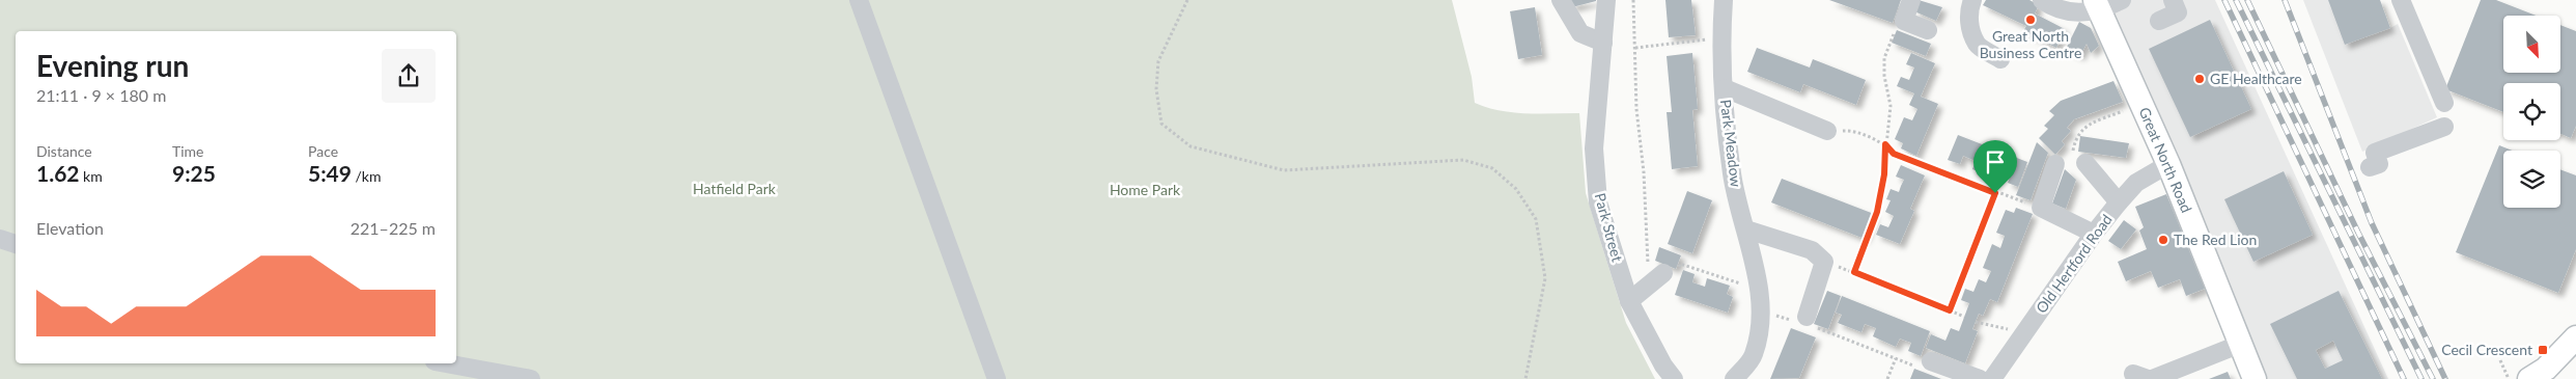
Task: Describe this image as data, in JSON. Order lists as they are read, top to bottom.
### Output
{
  "streets": {
    "main road": ["Great North Road"],
    "street": ["Park Meadow", "Park Street", "Old Hertford Road"]
  },
  "crossings": [
    ["Great North Road", "Old Hertford Road"]
  ],
  "parks": ["Hatfield Park", "Home Park"],
  "places": {
    "other": ["Great North Business Centre", "GE Healthcare", "The Red Lion"],
    "transit": ["Cecil Crescent"]
  },
  "north": "bottom right",
  "page": {
    "heading": ["Evening run", "21:11 · 9 × 180 m"],
    "stats": [
      ["Distance", "1.62 km"],
      ["Time", "9:25"],
      ["Pace", "5:49 /km"]
    ],
    "chart": ["Elevation", "221–225 m"]
  }
}
